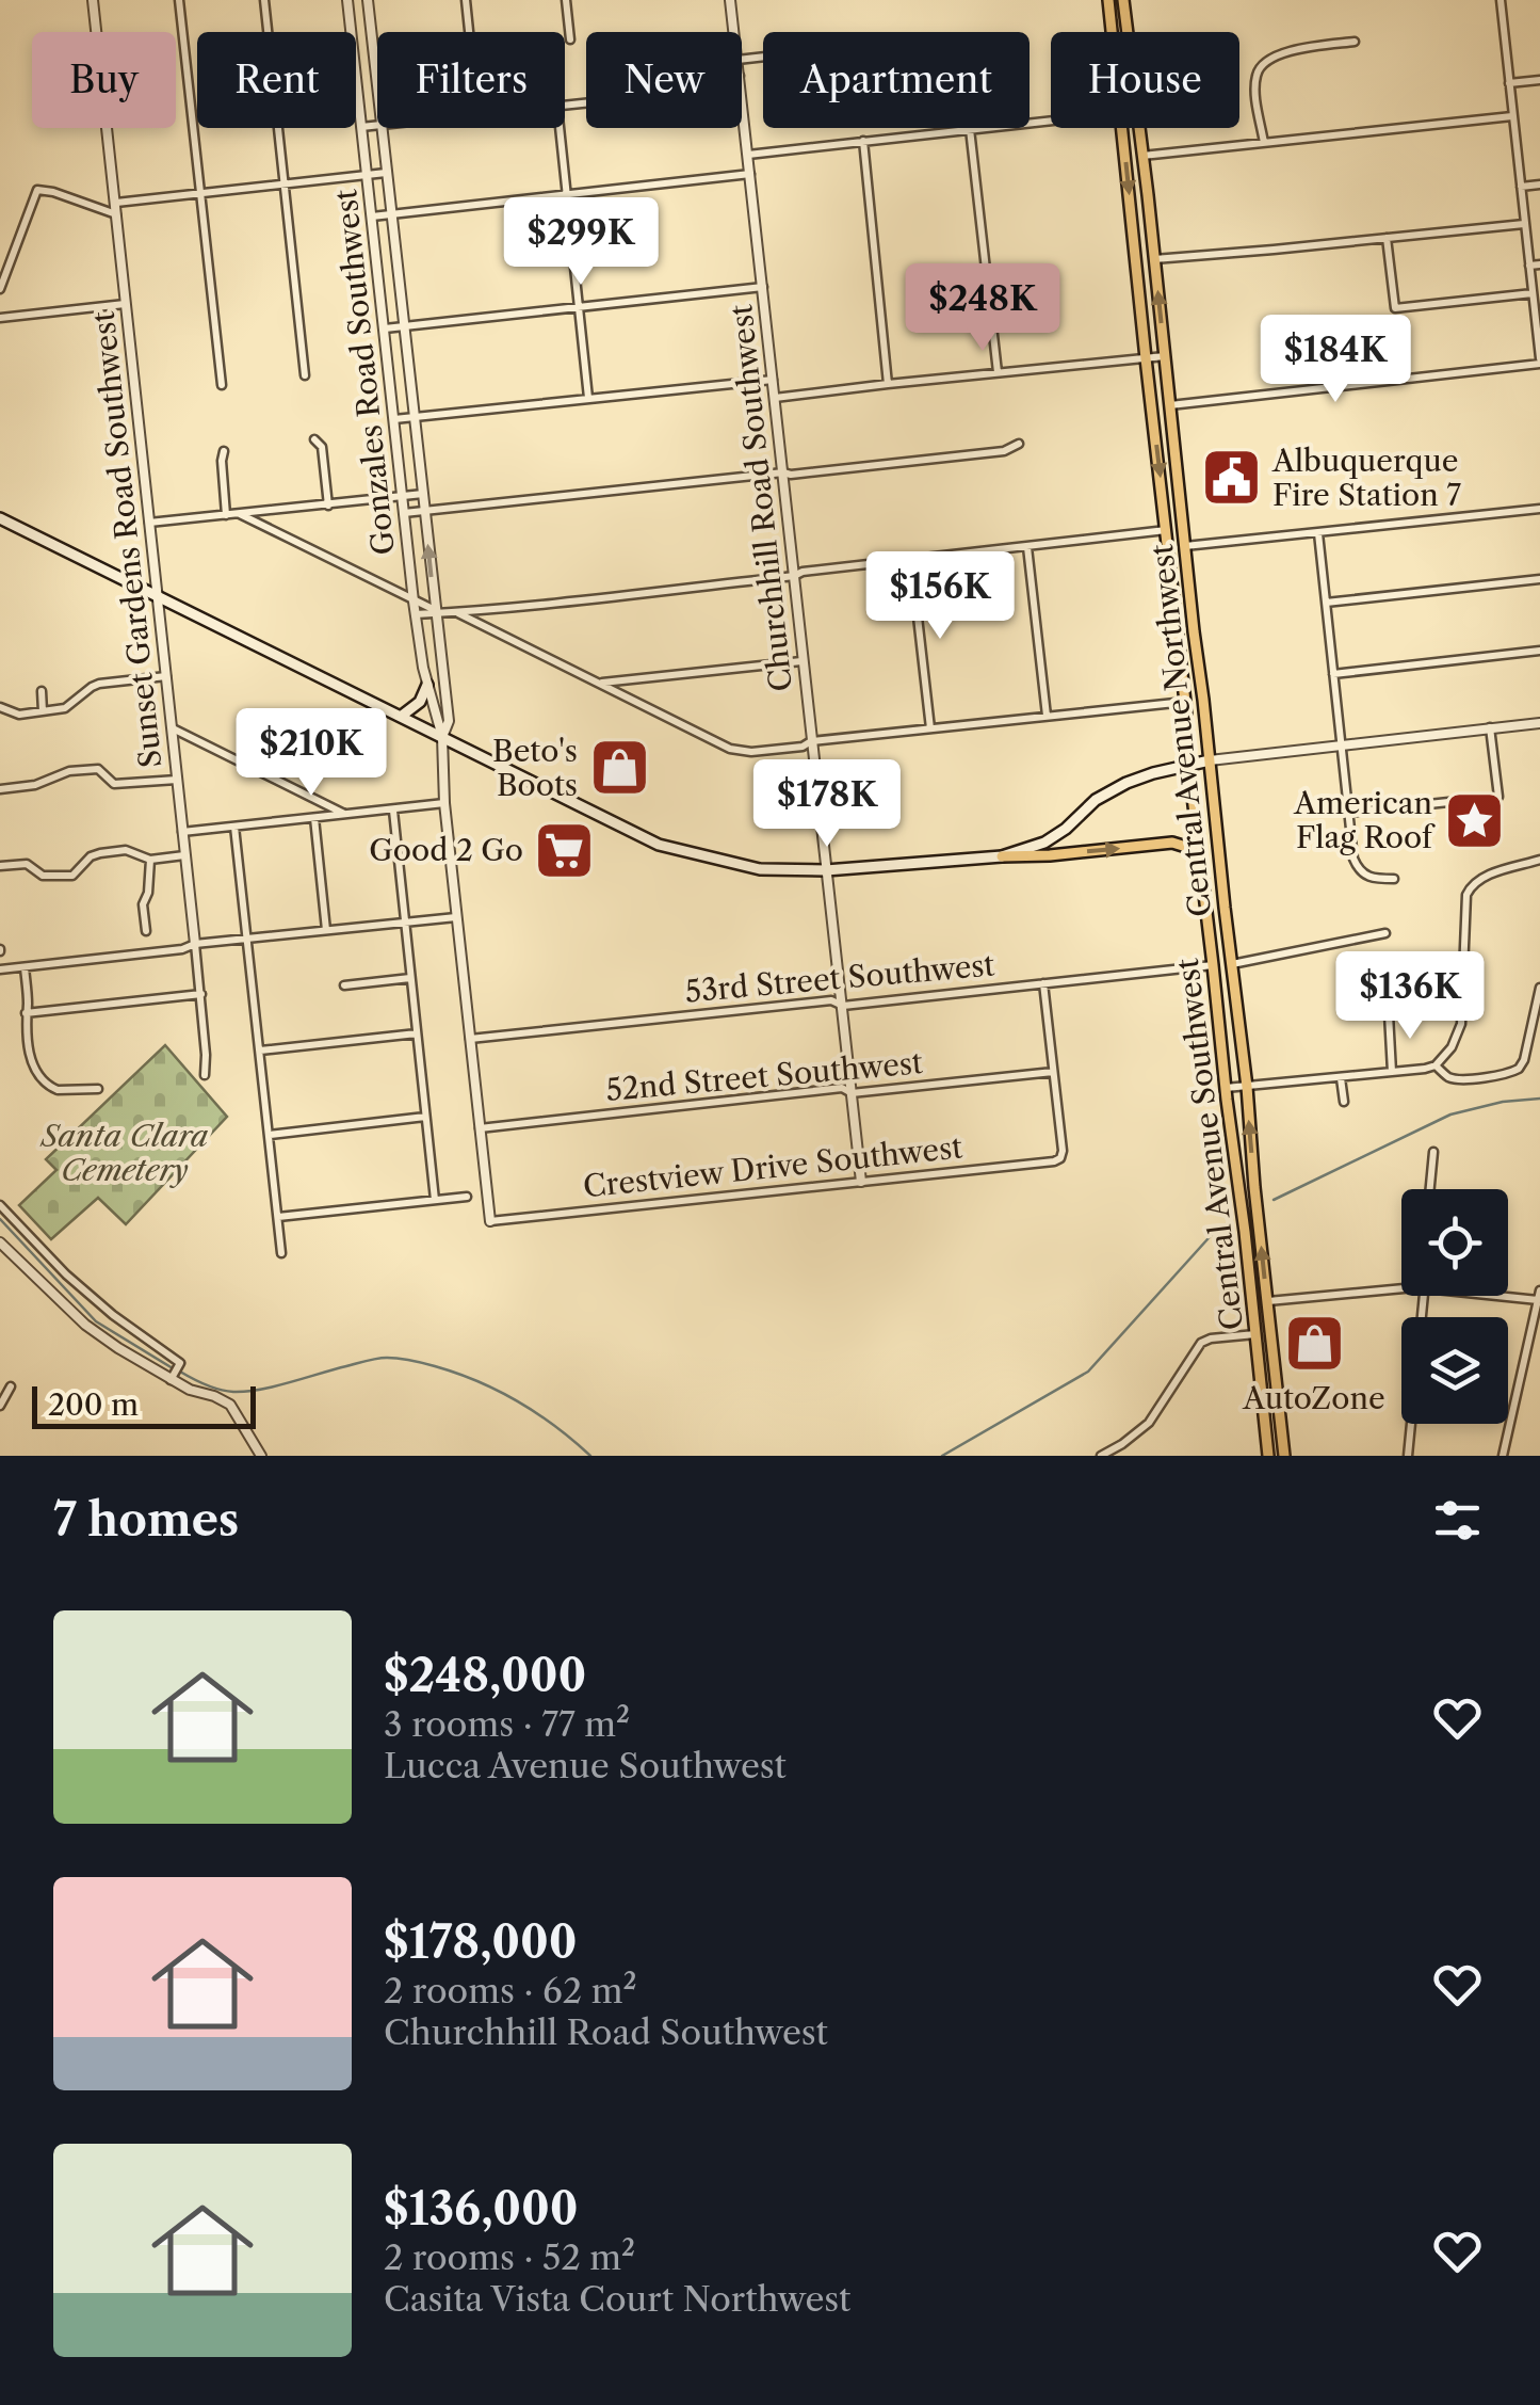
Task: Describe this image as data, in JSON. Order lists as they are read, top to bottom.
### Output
{
  "streets": {
    "main road": ["Central Avenue Northwest", "Central Avenue Southwest"],
    "street": [
      "Gonzales Road Southwest",
      "Churchhill Road Southwest",
      "Sunset Gardens Road Southwest",
      "53rd Street Southwest",
      "52nd Street Southwest",
      "Crestview Drive Southwest"
    ]
  },
  "crossings": [
    ["Gonzales Road Southwest", "53rd Street Southwest"],
    ["Gonzales Road Southwest", "52nd Street Southwest"],
    ["Gonzales Road Southwest", "Crestview Drive Southwest"],
    ["Churchhill Road Southwest", "53rd Street Southwest"],
    ["Churchhill Road Southwest", "52nd Street Southwest"],
    ["Churchhill Road Southwest", "Crestview Drive Southwest"],
    ["53rd Street Southwest", "Central Avenue Southwest"],
    ["52nd Street Southwest", "Crestview Drive Southwest"]
  ],
  "parks": ["Santa Clara Cemetery"],
  "places": {
    "public building": ["Albuquerque Fire Station 7"],
    "shop": ["Beto's Boots", "AutoZone"],
    "place": ["American Flag Roof"],
    "supermarket": ["Good 2 Go"]
  },
  "scale_bar": "200 m",
  "page": {
    "chip": [
      "Buy",
      "Rent",
      "Filters",
      "New",
      "Apartment",
      "House"
    ],
    "price": [
      "$299K",
      "$248K",
      "$184K",
      "$156K",
      "$210K",
      "$178K",
      "$136K"
    ],
    "scale": "200 m",
    "heading": "7 homes",
    "list": [
      {
        "name": "$248,000",
        "note": "3 rooms · 77 m² · Lucca Avenue Southwest"
      },
      {
        "name": "$178,000",
        "note": "2 rooms · 62 m² · Churchhill Road Southwest"
      },
      {
        "name": "$136,000",
        "note": "2 rooms · 52 m² · Casita Vista Court Northwest"
      }
    ]
  }
}
